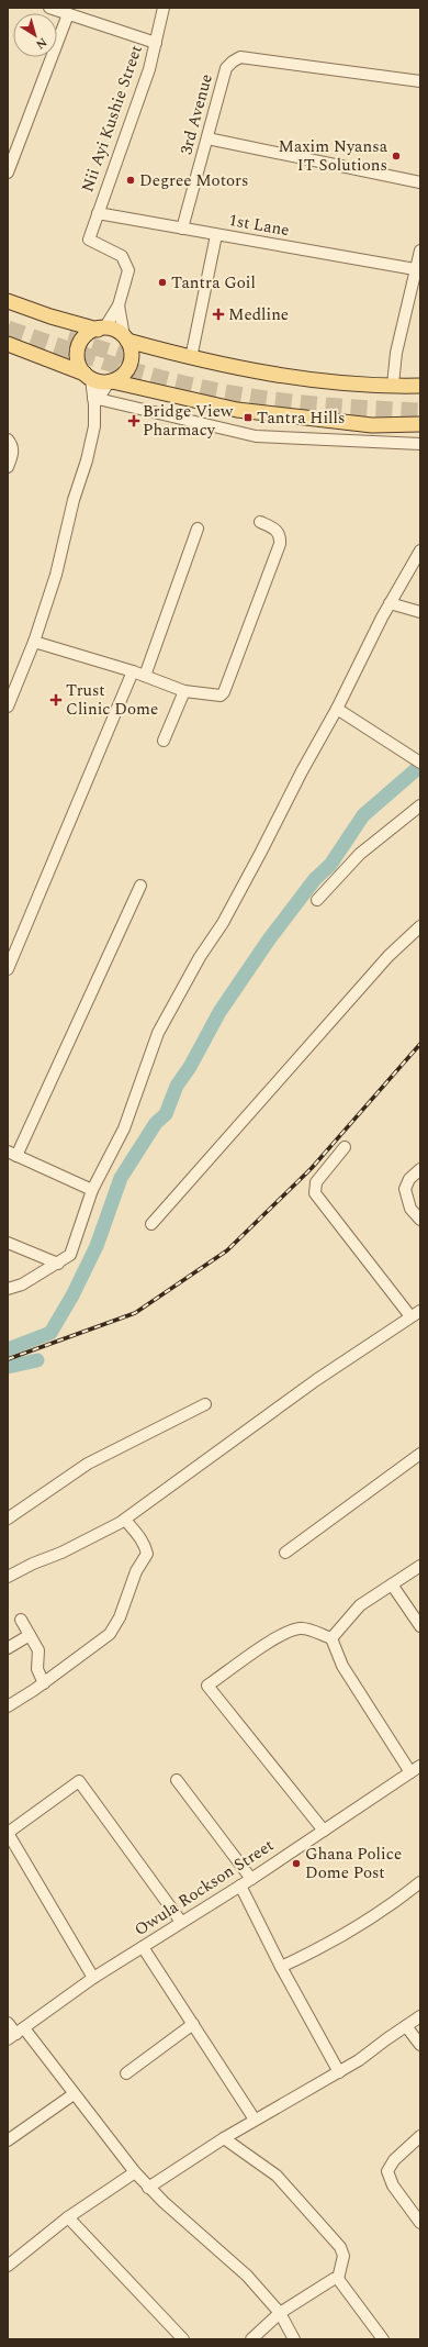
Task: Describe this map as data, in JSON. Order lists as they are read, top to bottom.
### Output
{
  "streets": {
    "street": [
      "3rd Avenue",
      "Nii Ayi Kushie Street",
      "1st Lane",
      "Owula Rockson Street"
    ]
  },
  "crossings": [
    ["3rd Avenue", "1st Lane"],
    ["Nii Ayi Kushie Street", "1st Lane"]
  ],
  "places": {
    "other": [
      "Maxim Nyansa IT Solutions",
      "Degree Motors",
      "Tantra Goil",
      "Ghana Police Dome Post"
    ],
    "health": ["Medline", "Bridge View Pharmacy", "Trust Clinic Dome"],
    "transit": ["Tantra Hills"]
  },
  "north": "bottom right"
}
